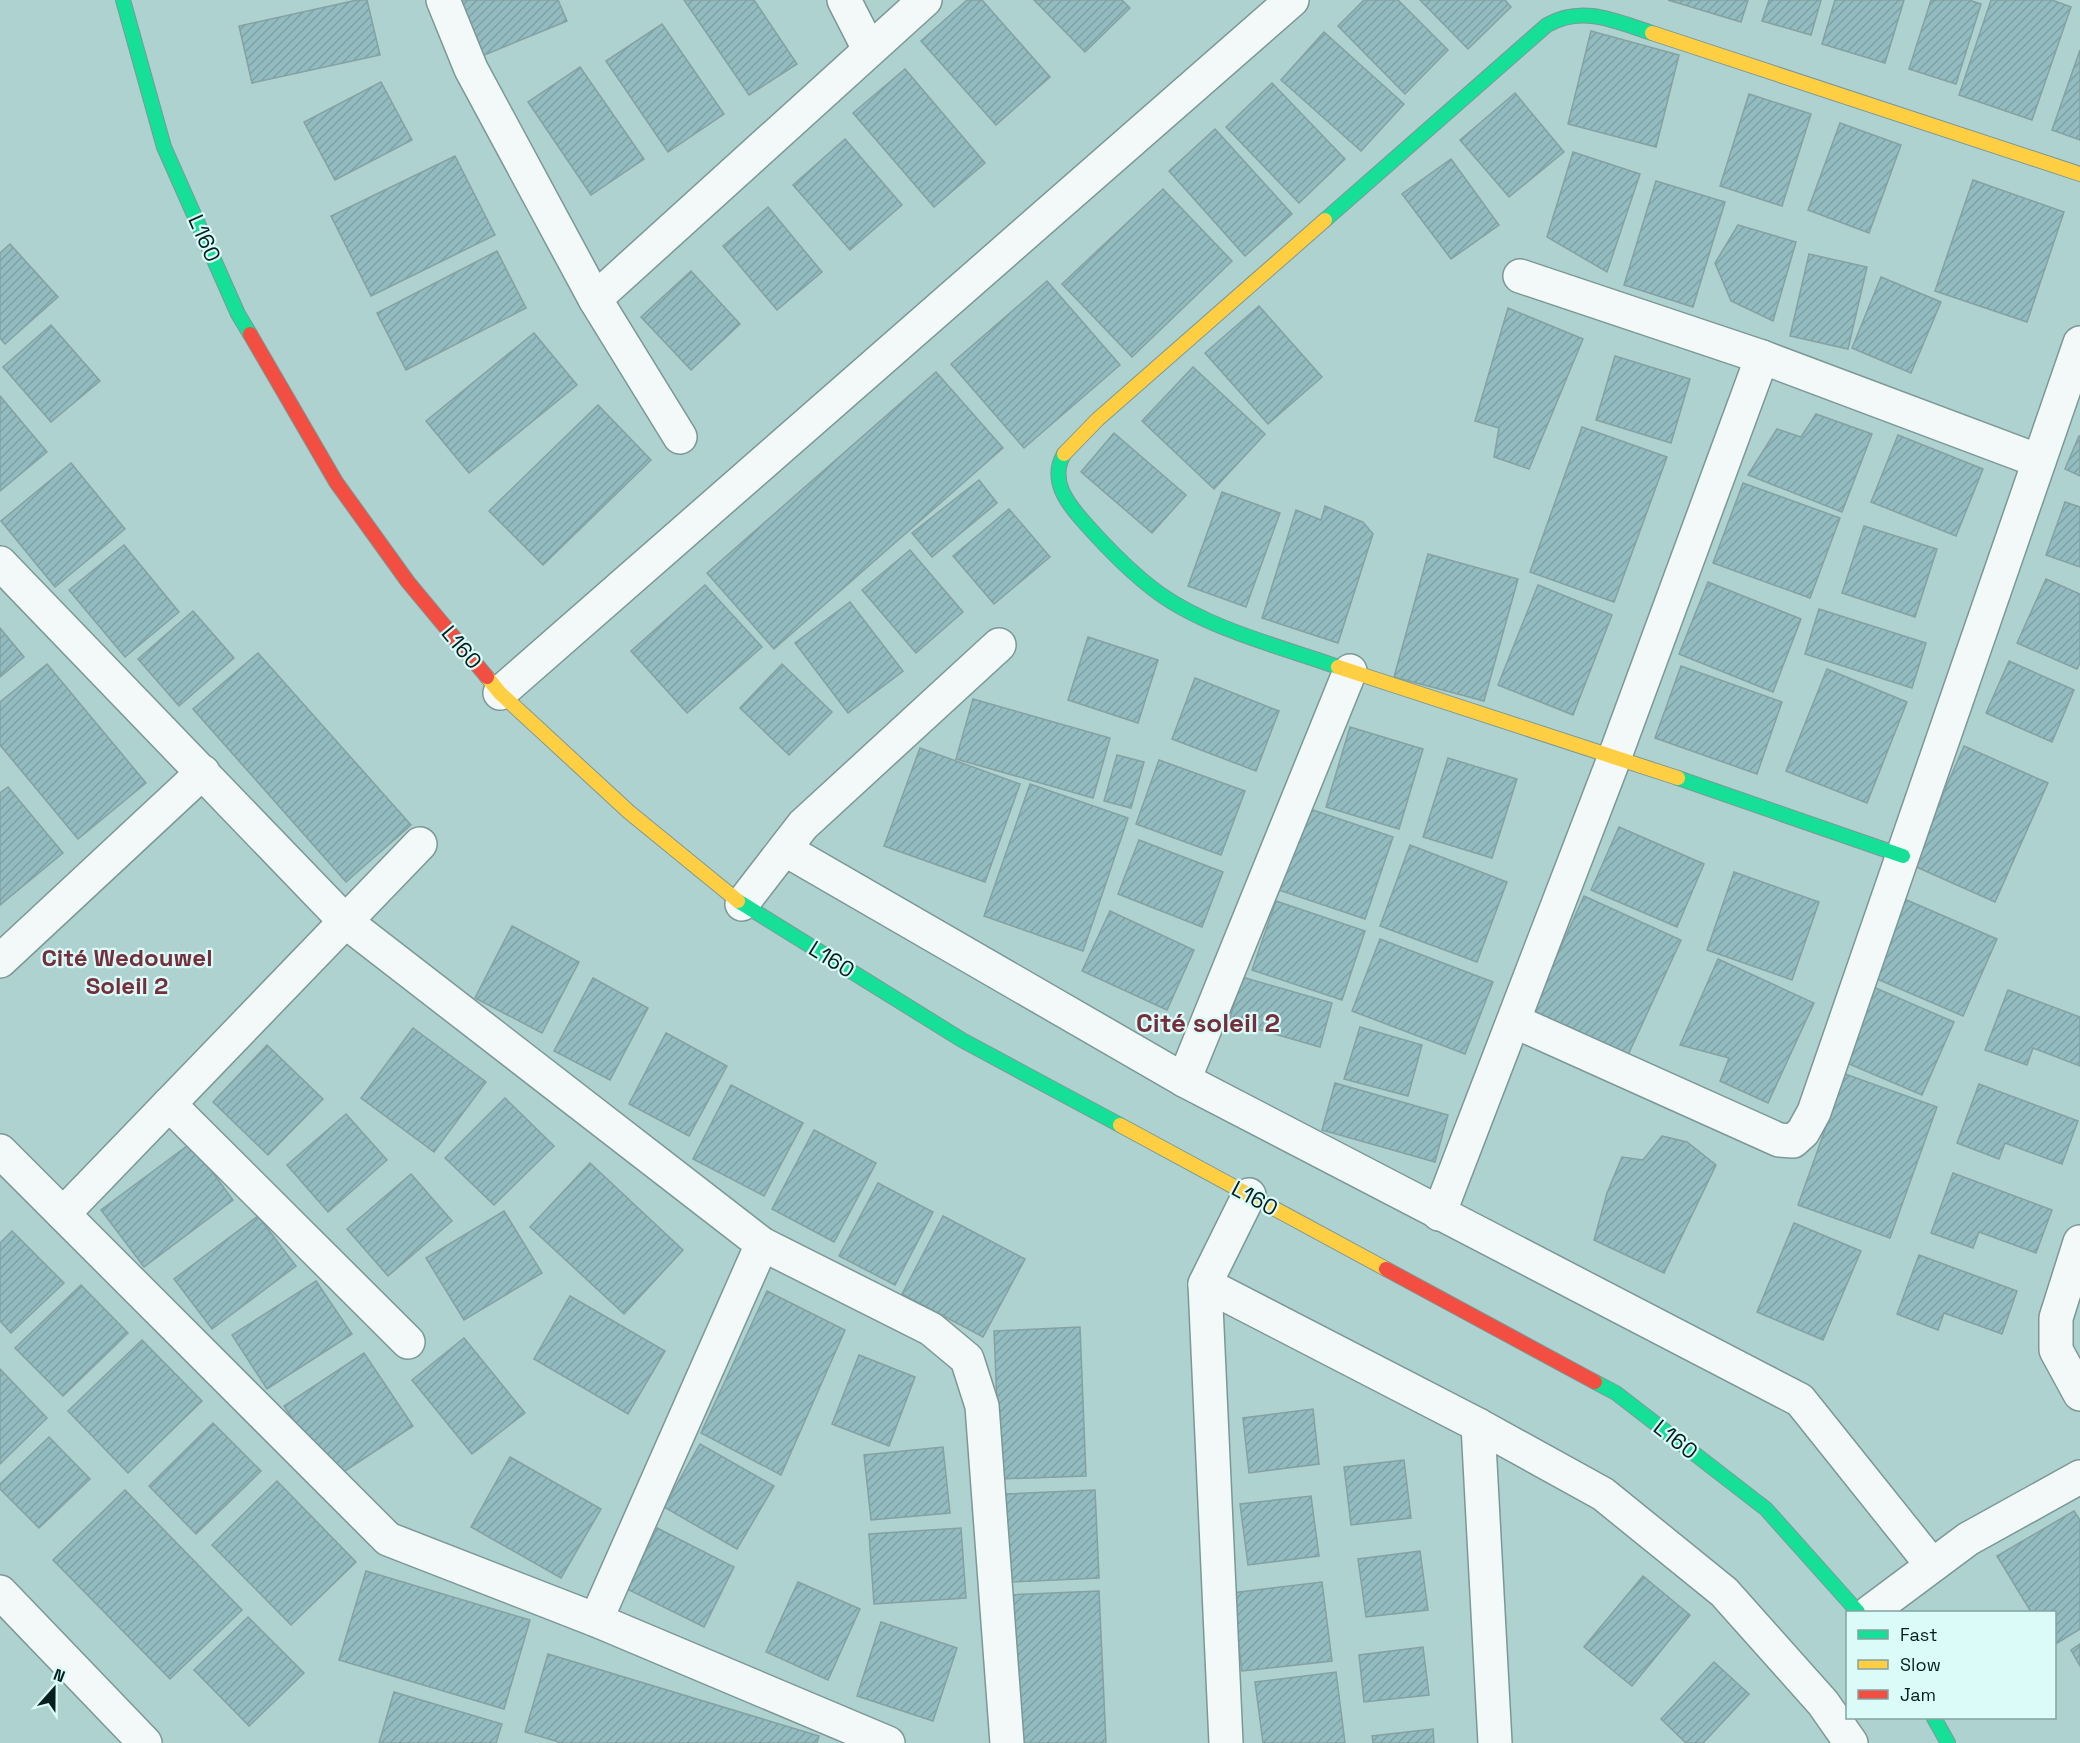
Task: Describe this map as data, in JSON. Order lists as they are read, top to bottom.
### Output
{
  "streets": {
    "street": ["L160"]
  },
  "districts": ["Cité Wedouwel Soleil 2", "Cité soleil 2"],
  "legend": ["Fast", "Slow", "Jam"],
  "north": "top"
}
